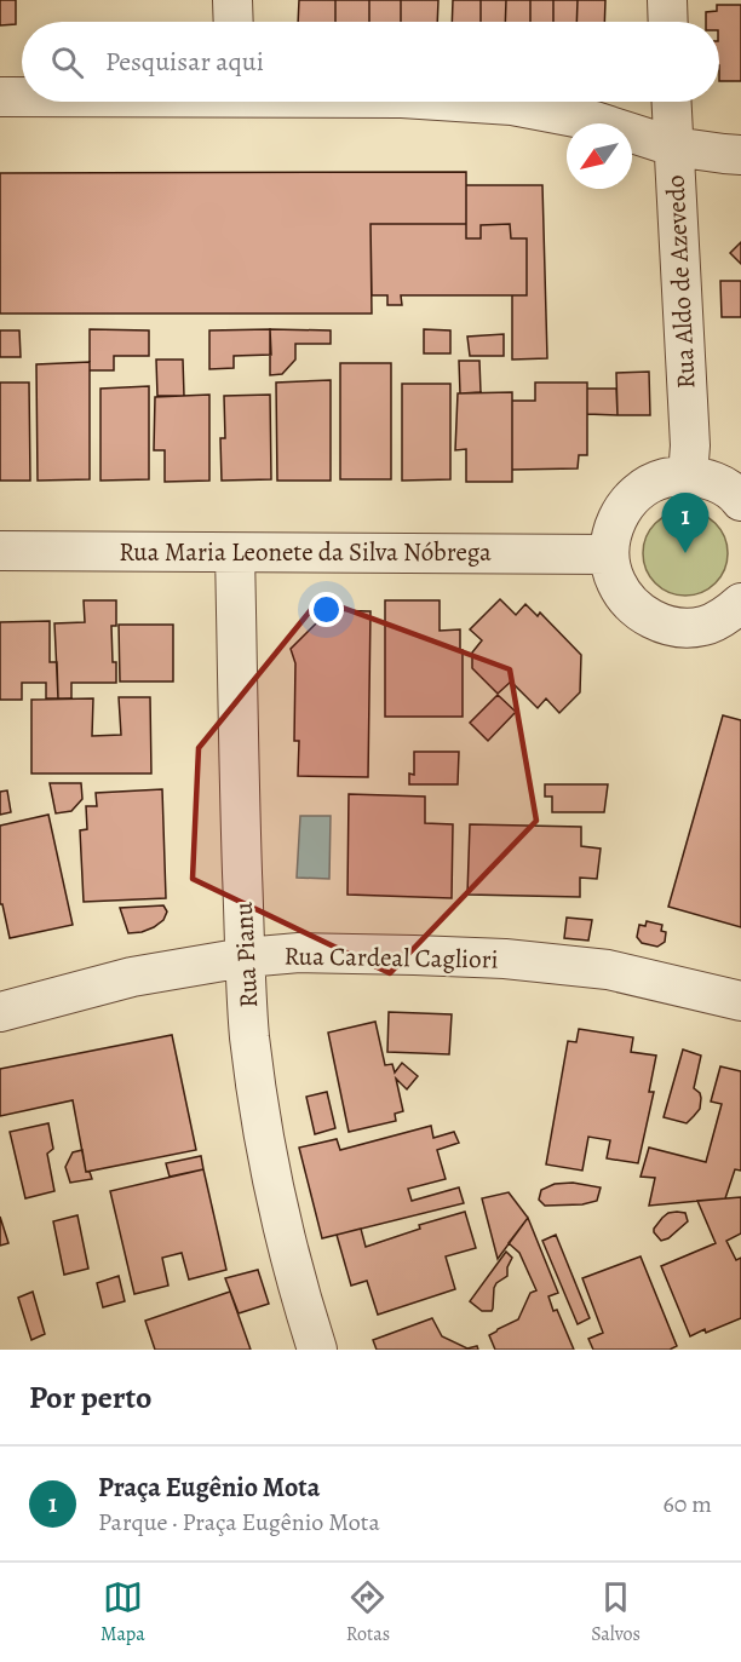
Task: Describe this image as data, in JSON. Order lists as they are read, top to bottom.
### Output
{
  "streets": {
    "street": [
      "Rua Aldo de Azevedo",
      "Rua Maria Leonete da Silva Nóbrega",
      "Rua Pianu",
      "Rua Cardeal Cagliori"
    ]
  },
  "crossings": [
    ["Rua Maria Leonete da Silva Nóbrega", "Rua Pianu"],
    ["Rua Pianu", "Rua Cardeal Cagliori"]
  ],
  "north": "bottom left",
  "page": {
    "search": "Pesquisar aqui",
    "pins": "1",
    "heading": "Por perto",
    "list": [
      {
        "mark": "1",
        "name": "Praça Eugênio Mota",
        "note": "Parque · Praça Eugênio Mota",
        "value": "60 m"
      }
    ],
    "nav": ["Mapa", "Rotas", "Salvos"]
  }
}
